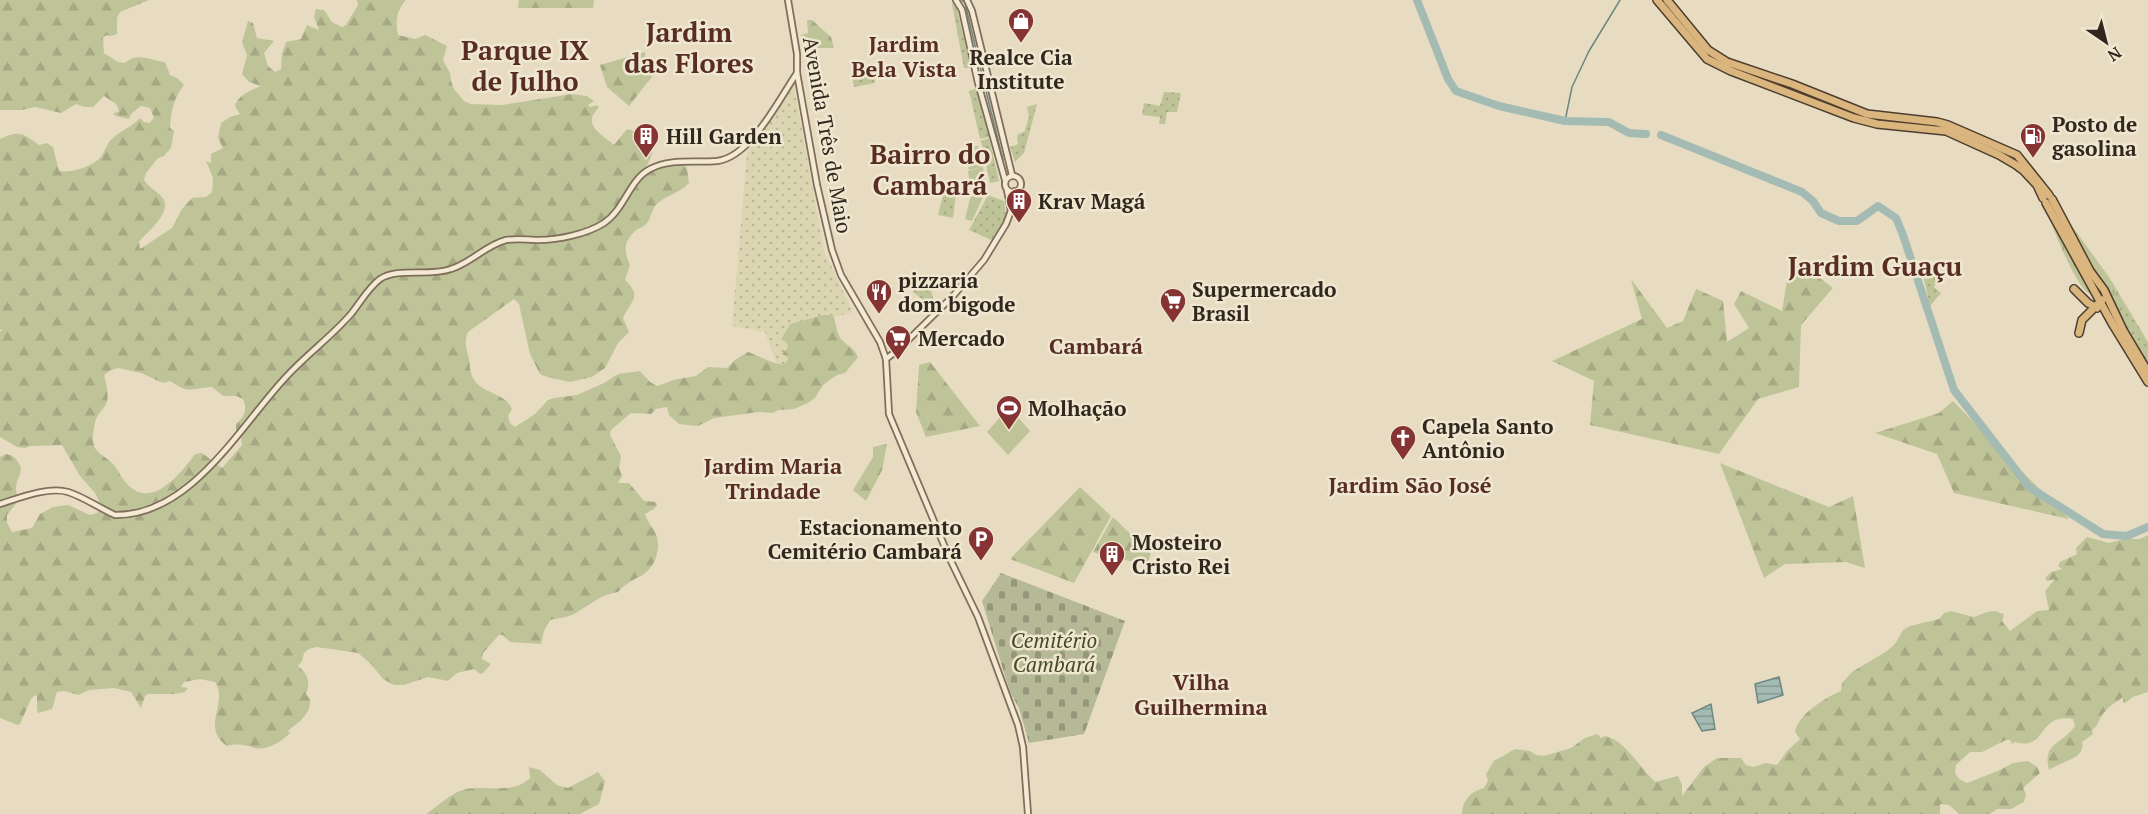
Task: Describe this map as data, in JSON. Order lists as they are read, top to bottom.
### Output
{
  "streets": {
    "street": ["Avenida Três de Maio"]
  },
  "districts": [
    "Jardim das Flores",
    "Jardim Bela Vista",
    "Parque IX de Julho",
    "Bairro do Cambará",
    "Jardim Guaçu",
    "Cambará",
    "Jardim Maria Trindade",
    "Jardim São José",
    "Vilha Guilhermina"
  ],
  "parks": ["Cemitério Cambará"],
  "places": {
    "shop": ["Realce Cia Institute"],
    "building": ["Hill Garden", "Krav Magá", "Mosteiro Cristo Rei"],
    "fuel station": ["Posto de gasolina"],
    "restaurant": ["pizzaria dom bigode"],
    "supermarket": ["Supermercado Brasil", "Mercado"],
    "sports": ["Molhação"],
    "church": ["Capela Santo Antônio"],
    "parking": ["Estacionamento Cemitério Cambará"]
  },
  "north": "bottom right"
}
